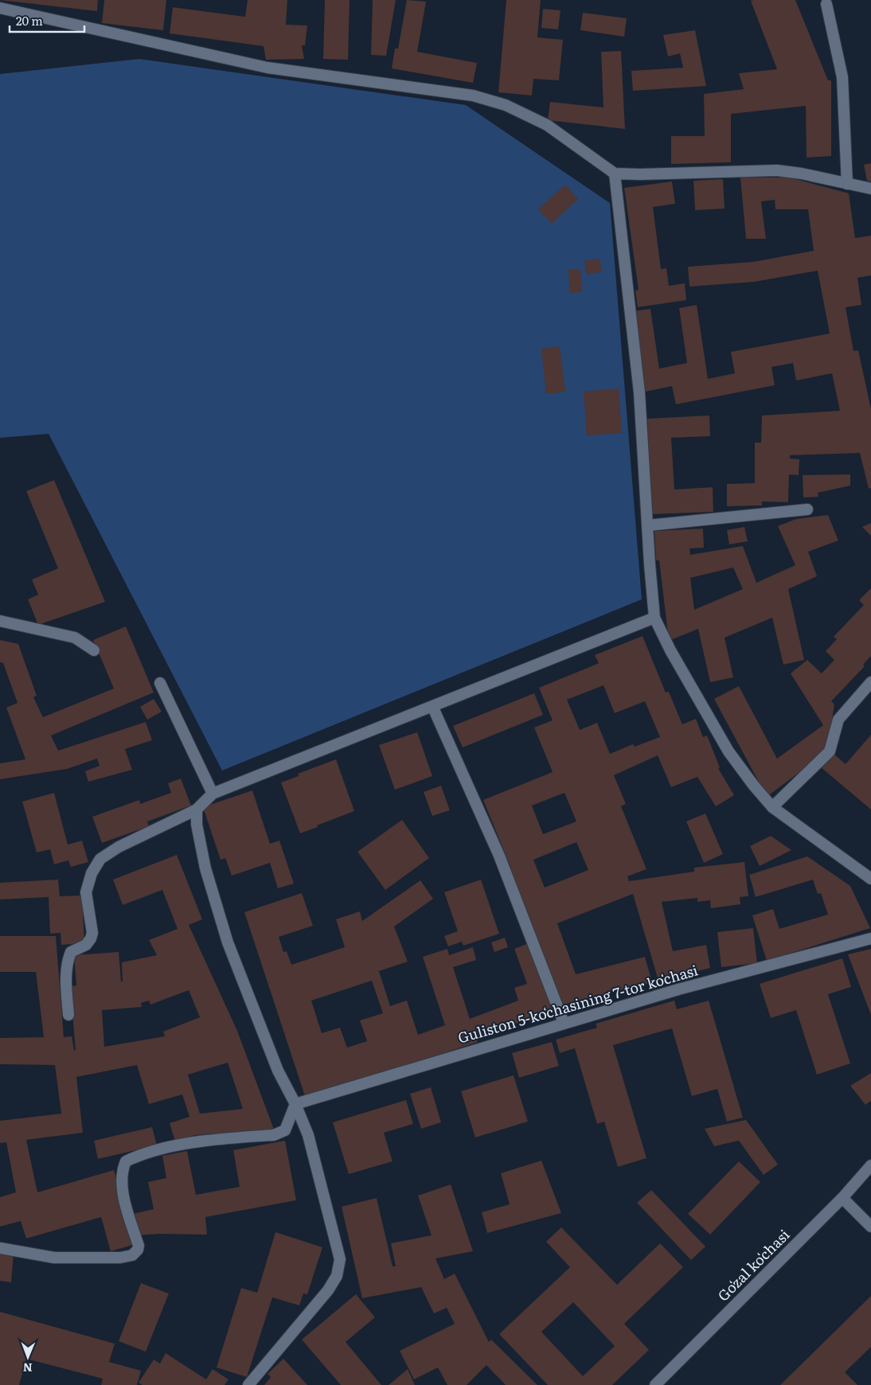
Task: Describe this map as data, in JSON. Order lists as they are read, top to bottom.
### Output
{
  "streets": {
    "street": ["Guliston 5-koʻchasining 7-tor koʻchasi", "Goʻzal koʻchasi"]
  },
  "scale_bar": "20 m",
  "north": "bottom"
}
